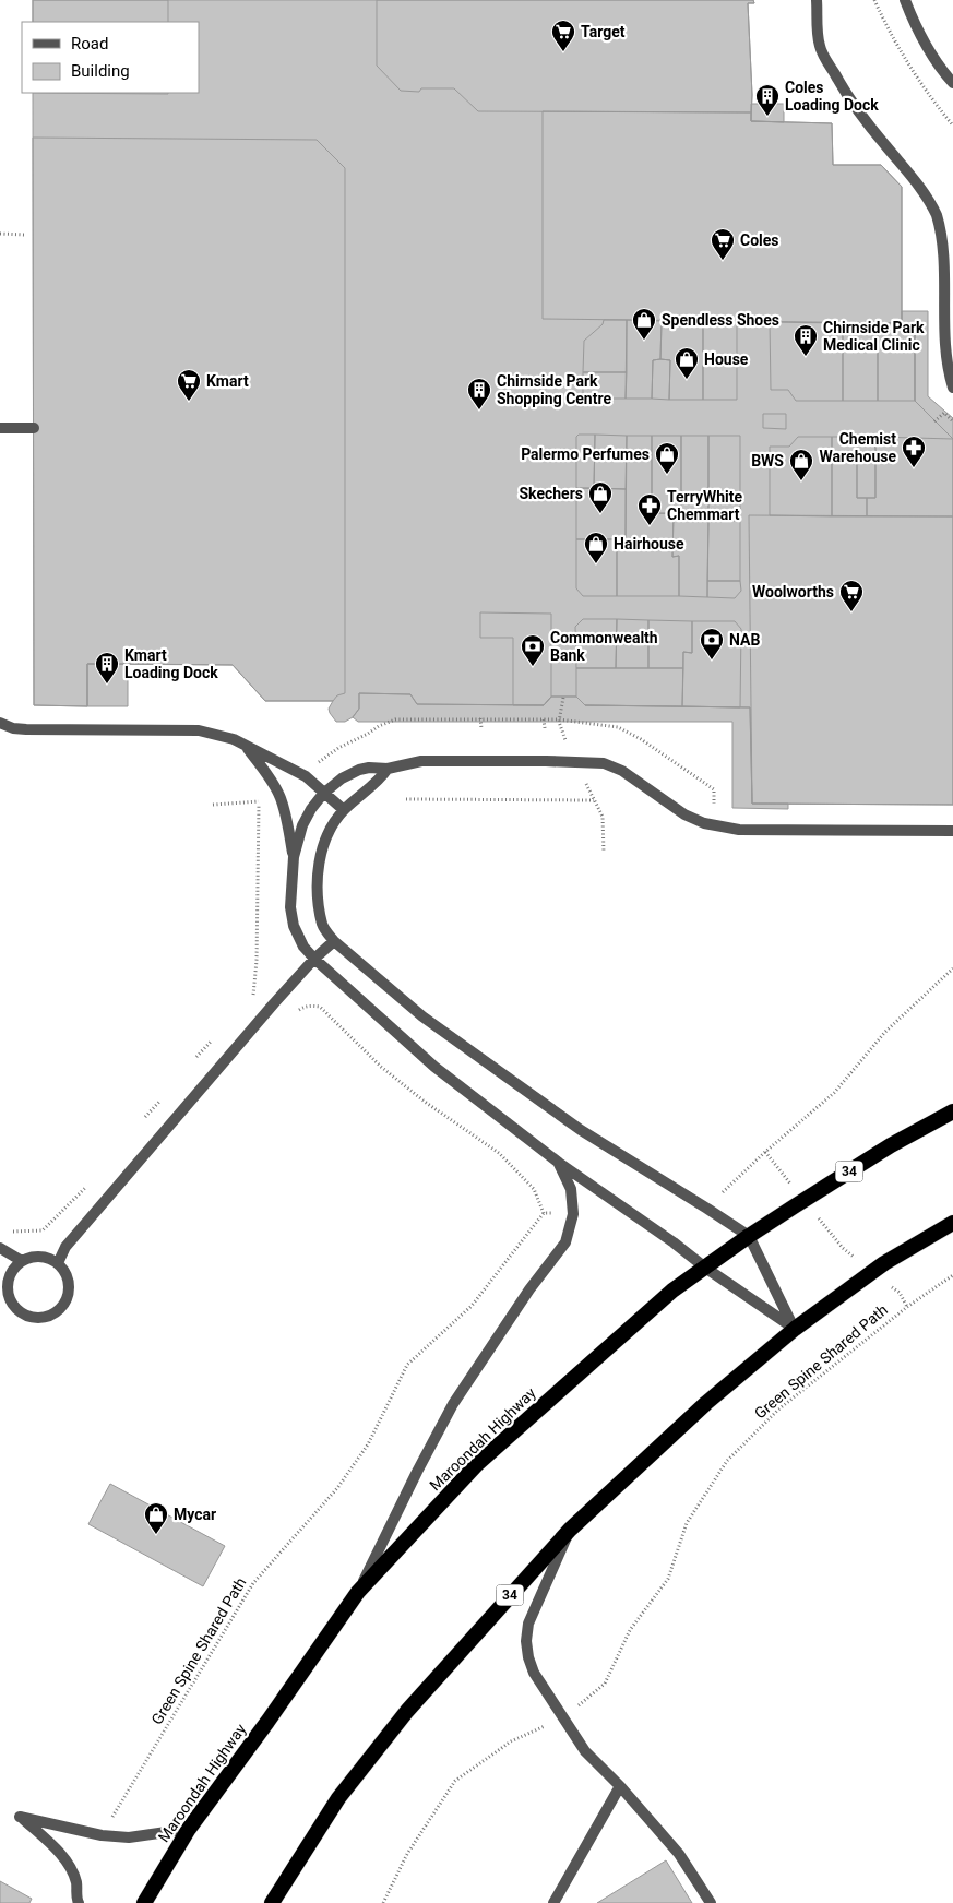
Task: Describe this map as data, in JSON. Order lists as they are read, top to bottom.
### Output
{
  "streets": {
    "highway": ["34", "Maroondah Highway"],
    "path": ["Green Spine Shared Path"]
  },
  "places": {
    "supermarket": [
      "Target",
      "Coles",
      "Kmart",
      "Woolworths"
    ],
    "building": [
      "Coles Loading Dock",
      "Chirnside Park Medical Clinic",
      "Chirnside Park Shopping Centre",
      "Kmart Loading Dock"
    ],
    "shop": [
      "Spendless Shoes",
      "House",
      "Palermo Perfumes",
      "BWS",
      "Skechers",
      "Hairhouse",
      "Mycar"
    ],
    "pharmacy": ["Chemist Warehouse", "TerryWhite Chemmart"],
    "bank": ["NAB", "Commonwealth Bank"]
  },
  "legend": ["Road", "Building"]
}
